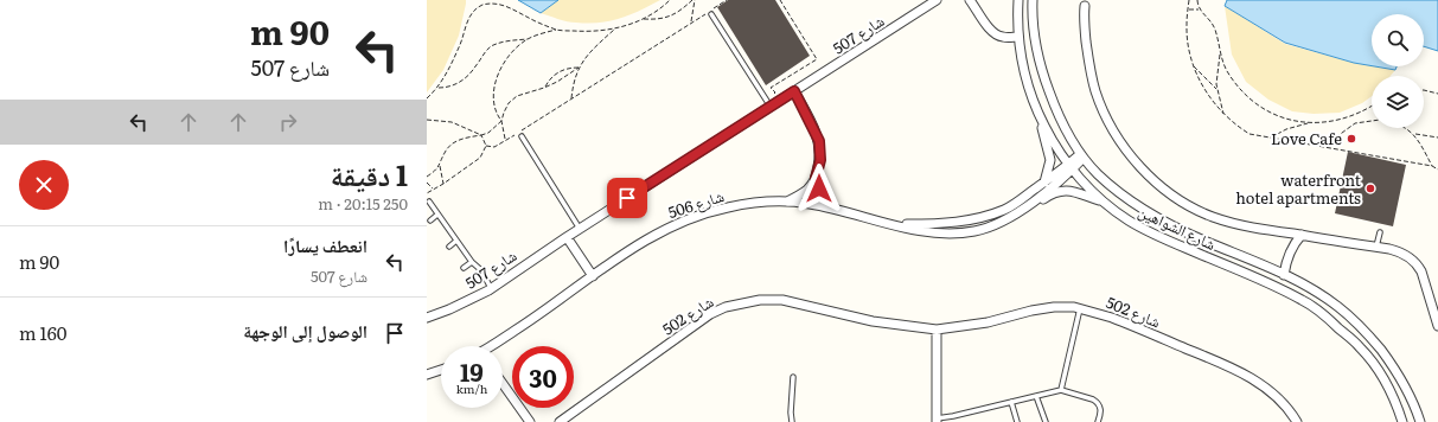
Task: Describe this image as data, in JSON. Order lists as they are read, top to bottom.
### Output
{
  "streets": {
    "street": [
      "شارع 507",
      "شارع 506",
      "شارع الشواهين",
      "شارع 502"
    ]
  },
  "crossings": [
    ["شارع 506", "شارع الشواهين"]
  ],
  "places": ["Love Cafe", "waterfront hotel apartments"],
  "page": {
    "turn": ["90 m", "شارع 507"],
    "heading": ["1 دقيقة", "250 m · 20:15"],
    "list": [
      {
        "name": "انعطف يسارًا",
        "note": "شارع 507",
        "value": "90 m"
      },
      {
        "name": "الوصول إلى الوجهة",
        "value": "160 m"
      }
    ],
    "speed": "19 km/h",
    "limit": "30"
  }
}
